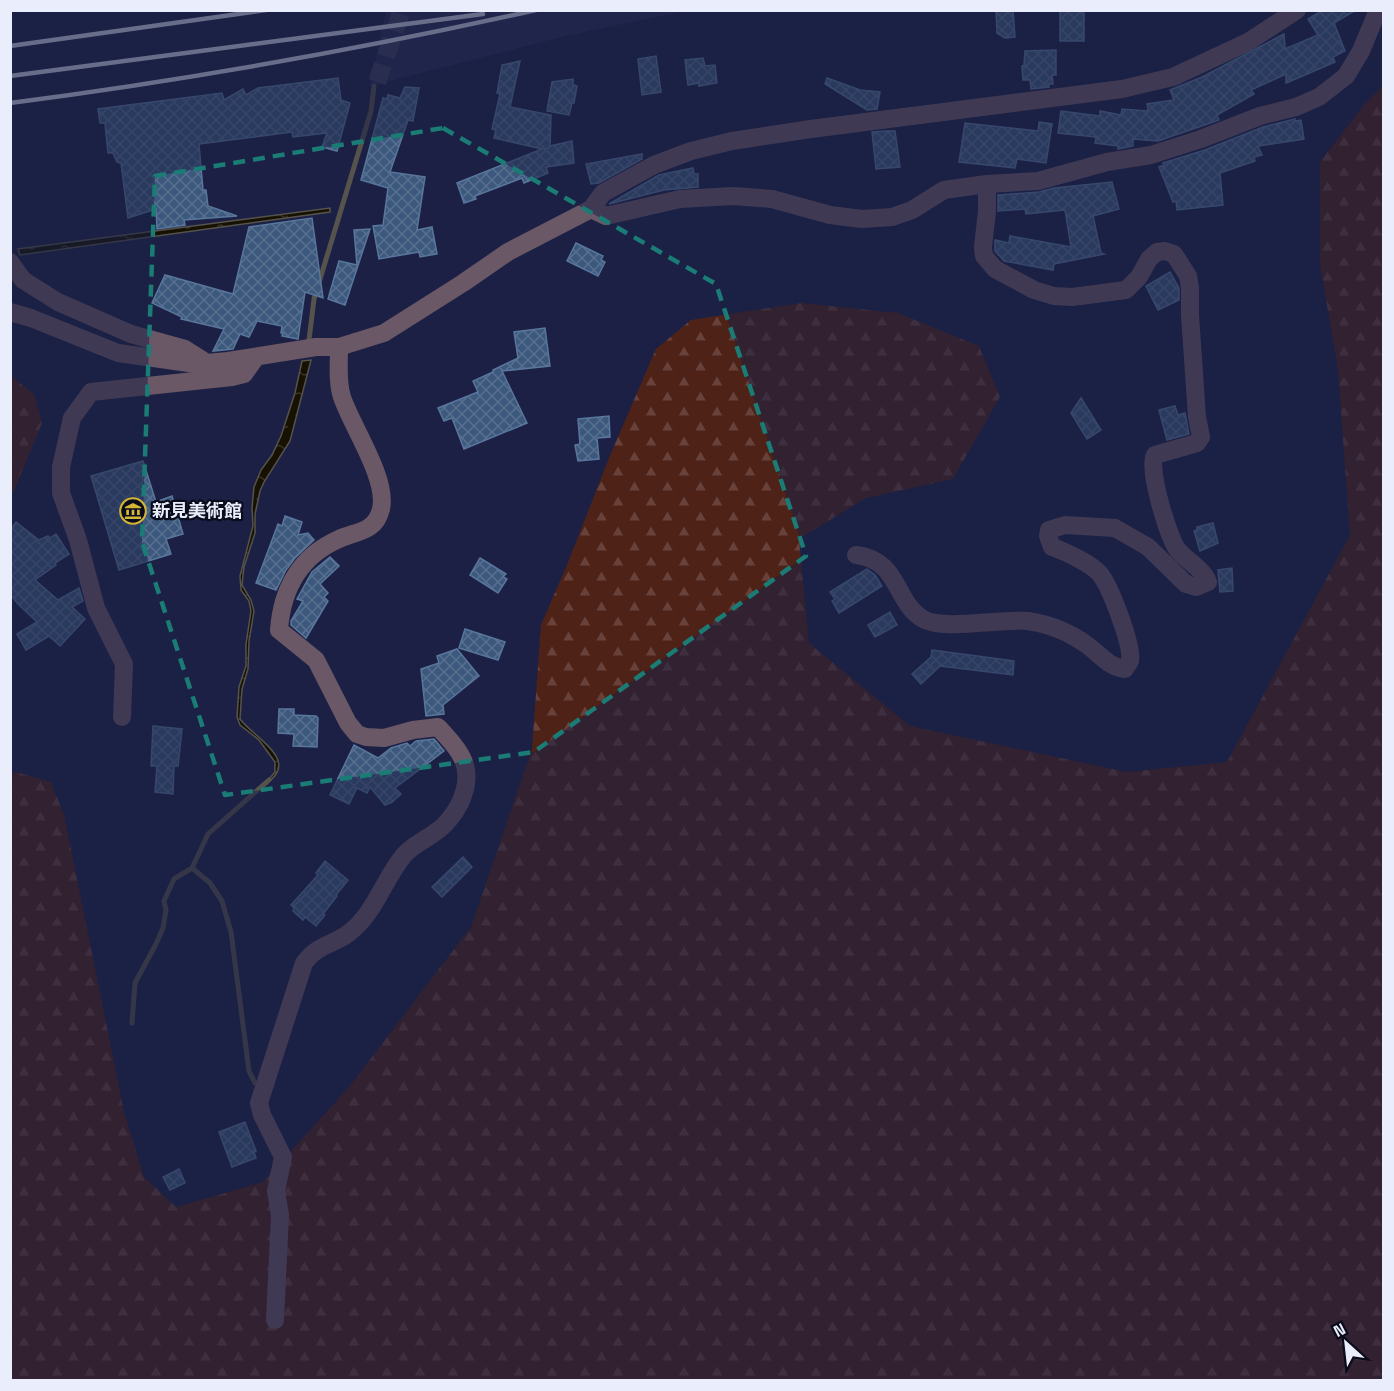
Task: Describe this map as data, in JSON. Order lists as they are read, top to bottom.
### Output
{
  "places": {
    "museum": ["新見美術館"]
  },
  "north": "top left"
}
